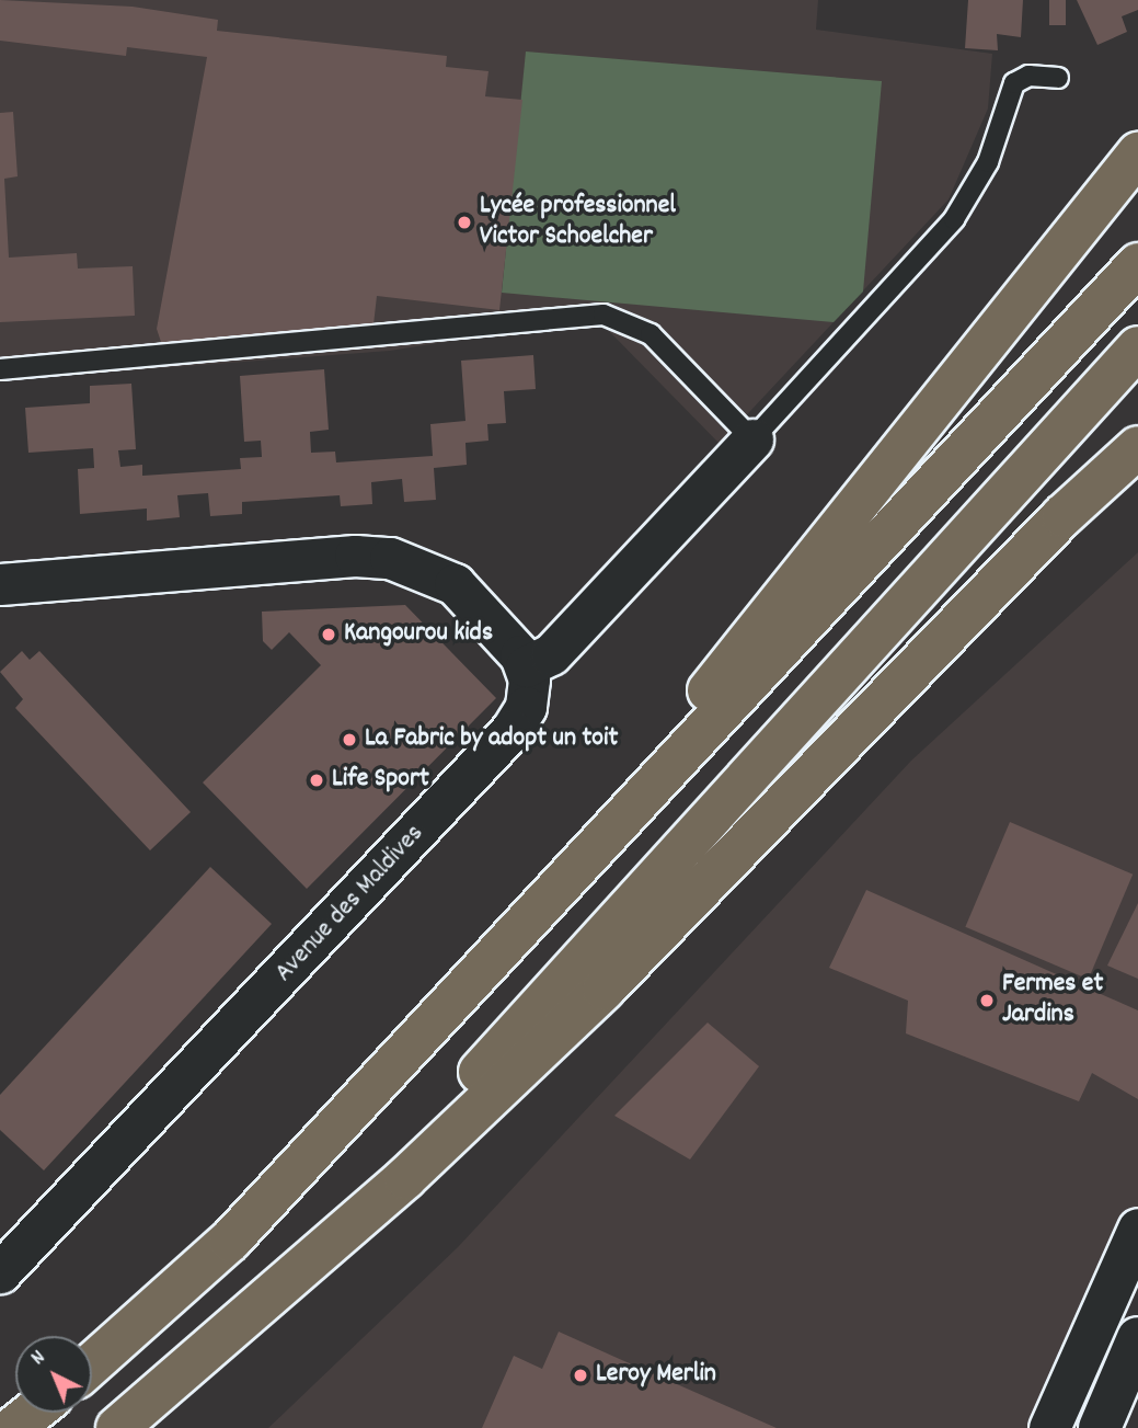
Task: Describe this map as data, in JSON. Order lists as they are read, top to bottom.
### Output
{
  "streets": {
    "street": ["Avenue des Maldives"]
  },
  "places": [
    "Lycée professionnel Victor Schoelcher",
    "Kangourou kids",
    "La Fabric by adopt un toit",
    "Life Sport",
    "Fermes et Jardins",
    "Leroy Merlin"
  ],
  "north": "top left"
}
